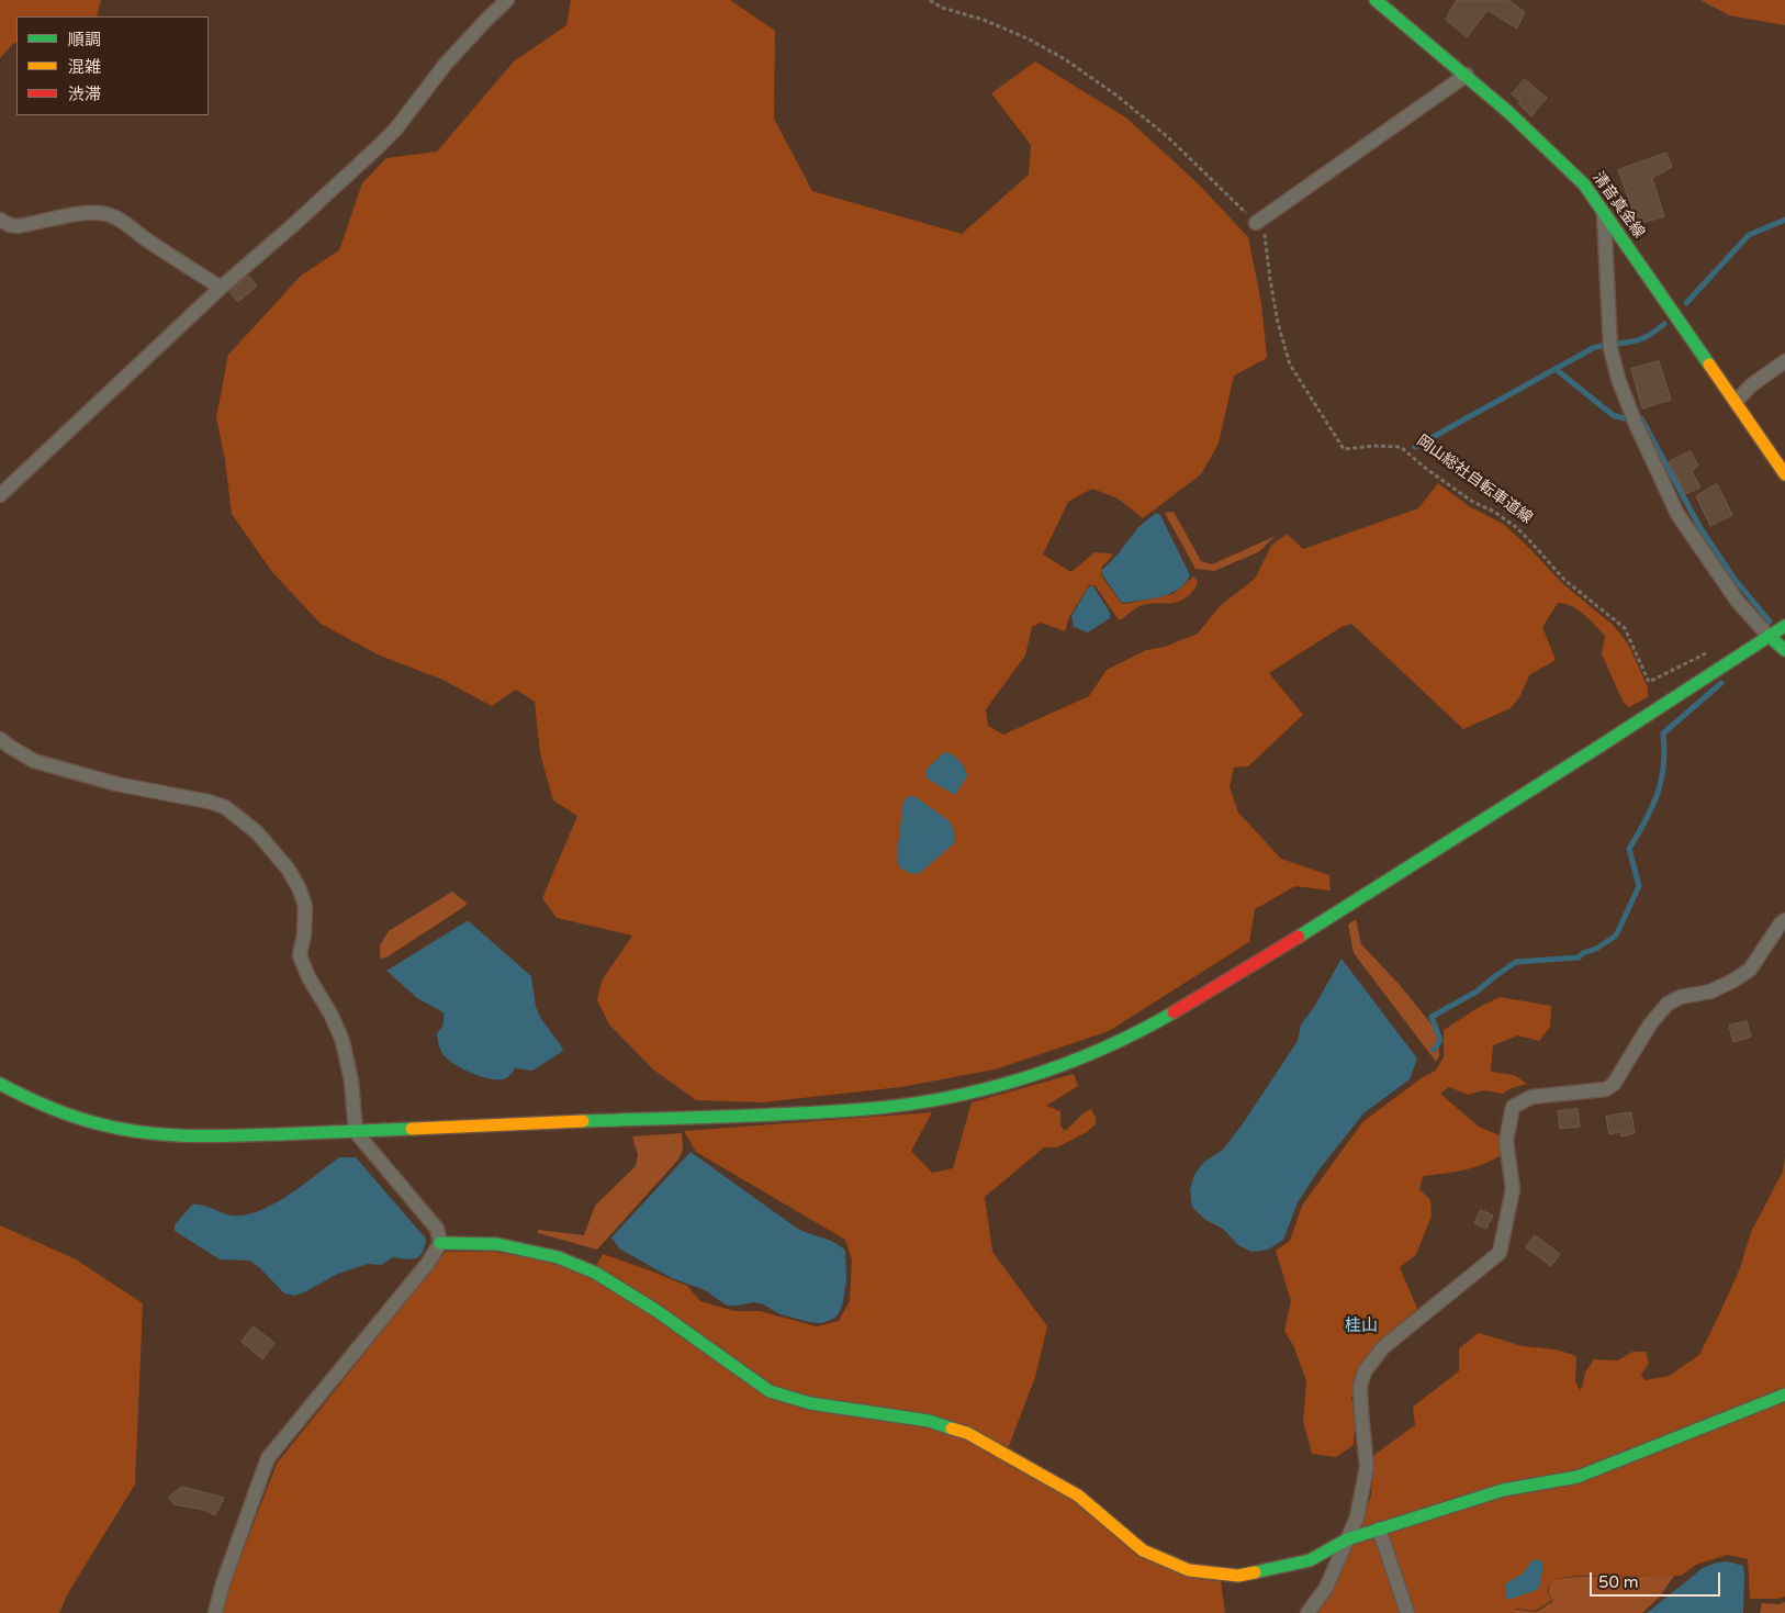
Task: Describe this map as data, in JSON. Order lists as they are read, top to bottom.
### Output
{
  "streets": {
    "street": ["清音真金線"],
    "path": ["岡山総社自転車道線"]
  },
  "districts": ["桂山"],
  "legend": ["順調", "混雑", "渋滞"],
  "scale_bar": "50 m"
}
